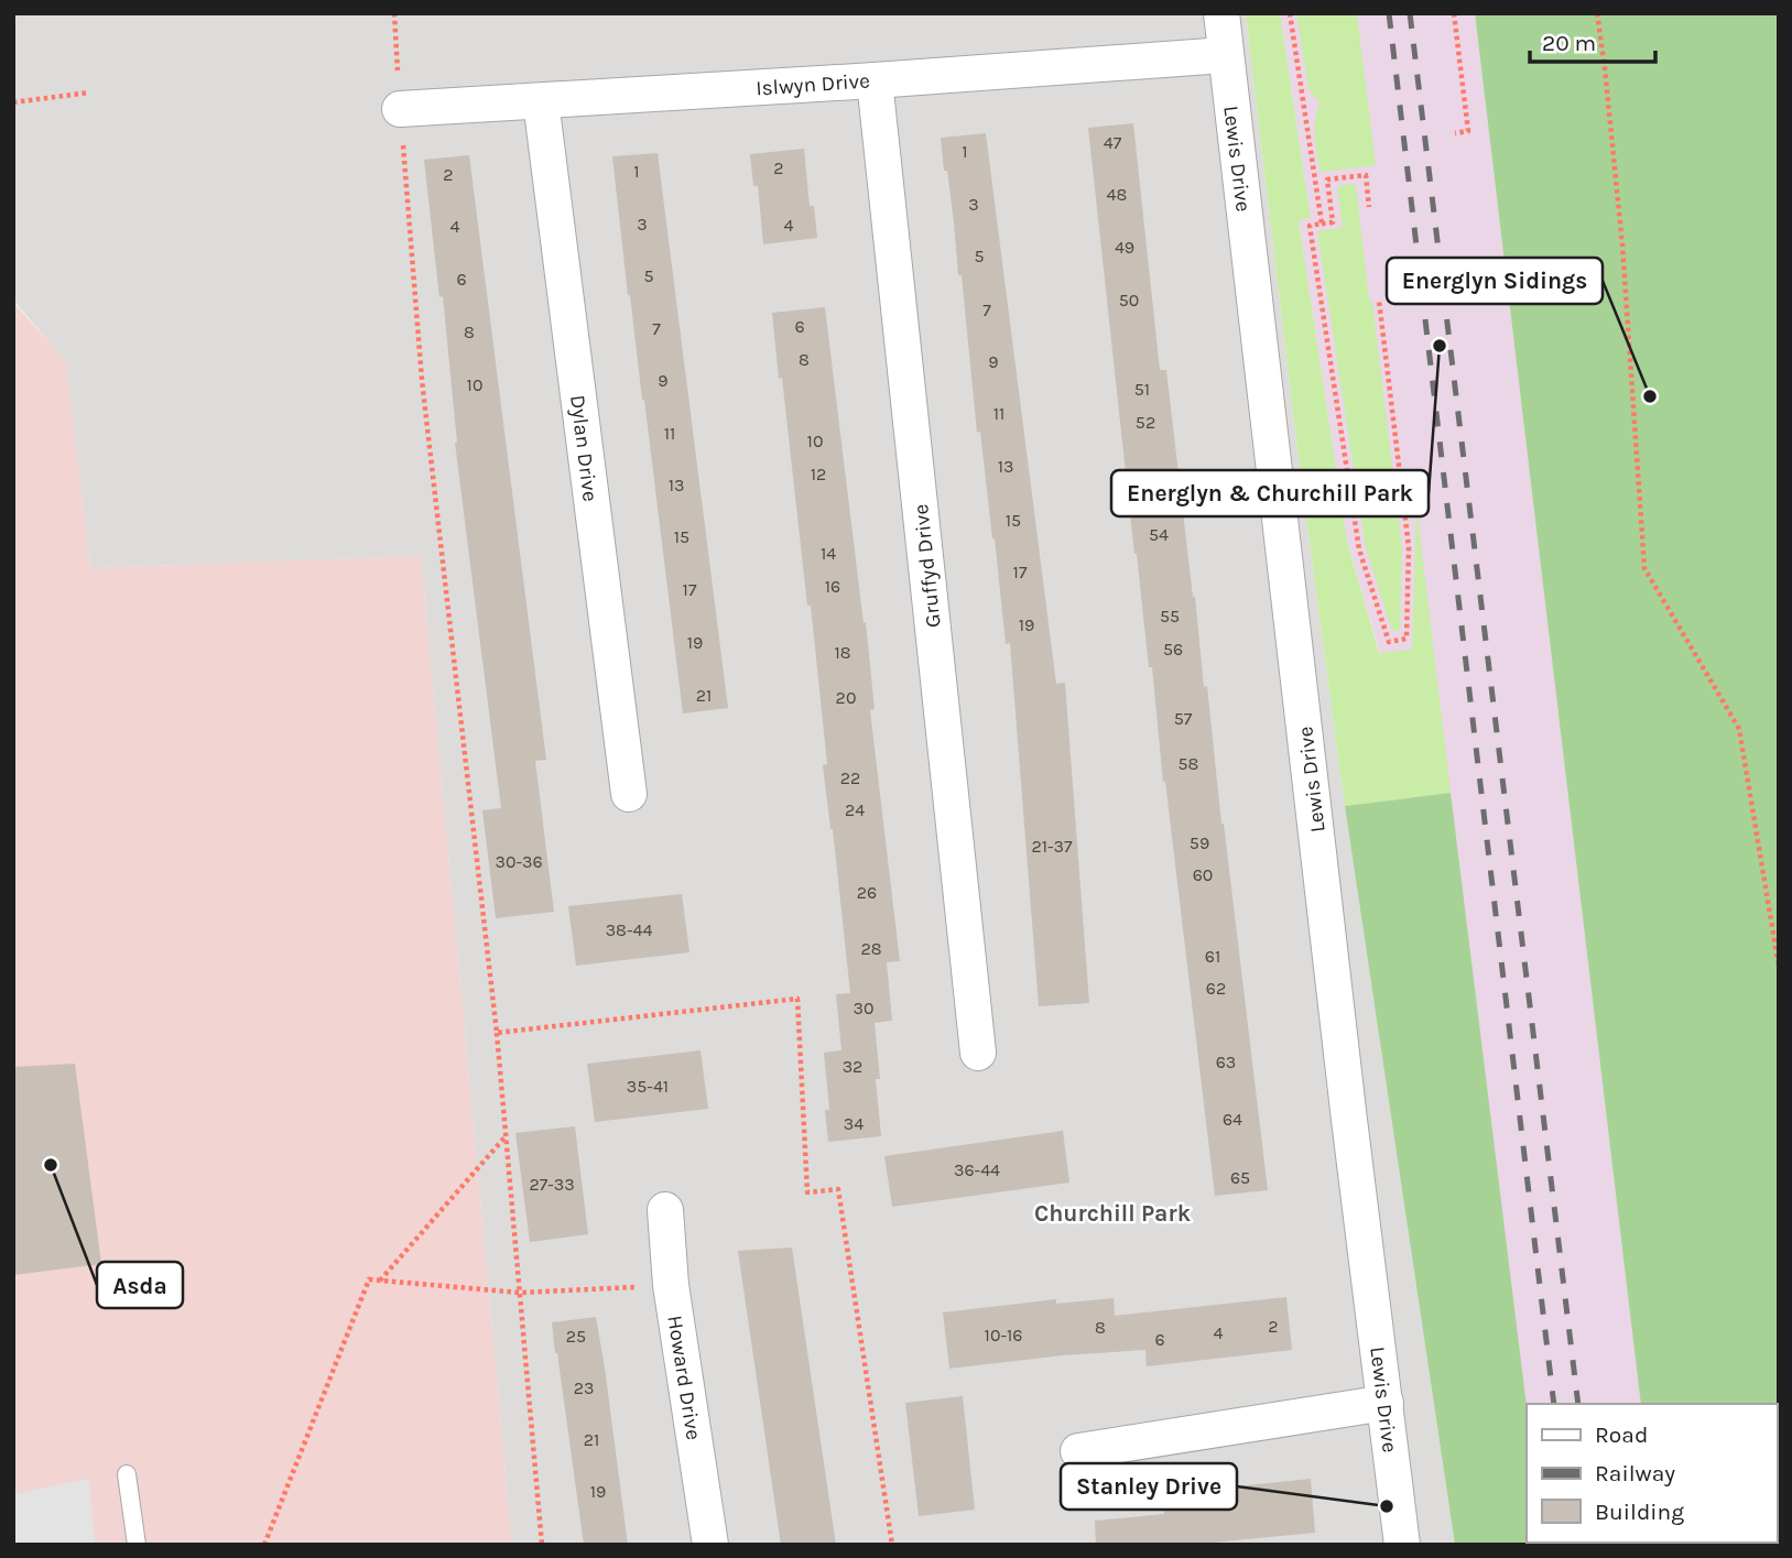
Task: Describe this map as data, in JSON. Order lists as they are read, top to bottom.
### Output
{
  "streets": {
    "street": [
      "Islwyn Drive",
      "Lewis Drive",
      "Dylan Drive",
      "Gruffyd Drive",
      "Howard Drive"
    ]
  },
  "crossings": [
    ["Islwyn Drive", "Lewis Drive"],
    ["Islwyn Drive", "Dylan Drive"],
    ["Islwyn Drive", "Gruffyd Drive"]
  ],
  "districts": ["Churchill Park"],
  "places": [
    "Energlyn & Churchill Park",
    "Energlyn Sidings",
    "Asda",
    "Stanley Drive"
  ],
  "house_numbers": [
    "47",
    "1",
    "2",
    "1",
    "2",
    "48",
    "3",
    "3",
    "4",
    "4",
    "49",
    "5",
    "5",
    "6",
    "50",
    "7",
    "6",
    "7",
    "8",
    "8",
    "9",
    "9",
    "10",
    "51",
    "11",
    "52",
    "11",
    "10",
    "13",
    "12",
    "13",
    "15",
    "54",
    "15",
    "14",
    "17",
    "16",
    "17",
    "55",
    "19",
    "19",
    "56",
    "18",
    "21",
    "20",
    "57",
    "58",
    "22",
    "24",
    "59",
    "21-37",
    "30-36",
    "60",
    "26",
    "38-44",
    "28",
    "61",
    "62",
    "30",
    "63",
    "32",
    "35-41",
    "64",
    "34",
    "36-44",
    "65",
    "27-33",
    "2",
    "8",
    "4",
    "10-16",
    "25",
    "6",
    "23",
    "21",
    "19"
  ],
  "legend": ["Road", "Railway", "Building"],
  "scale_bar": "20 m"
}
